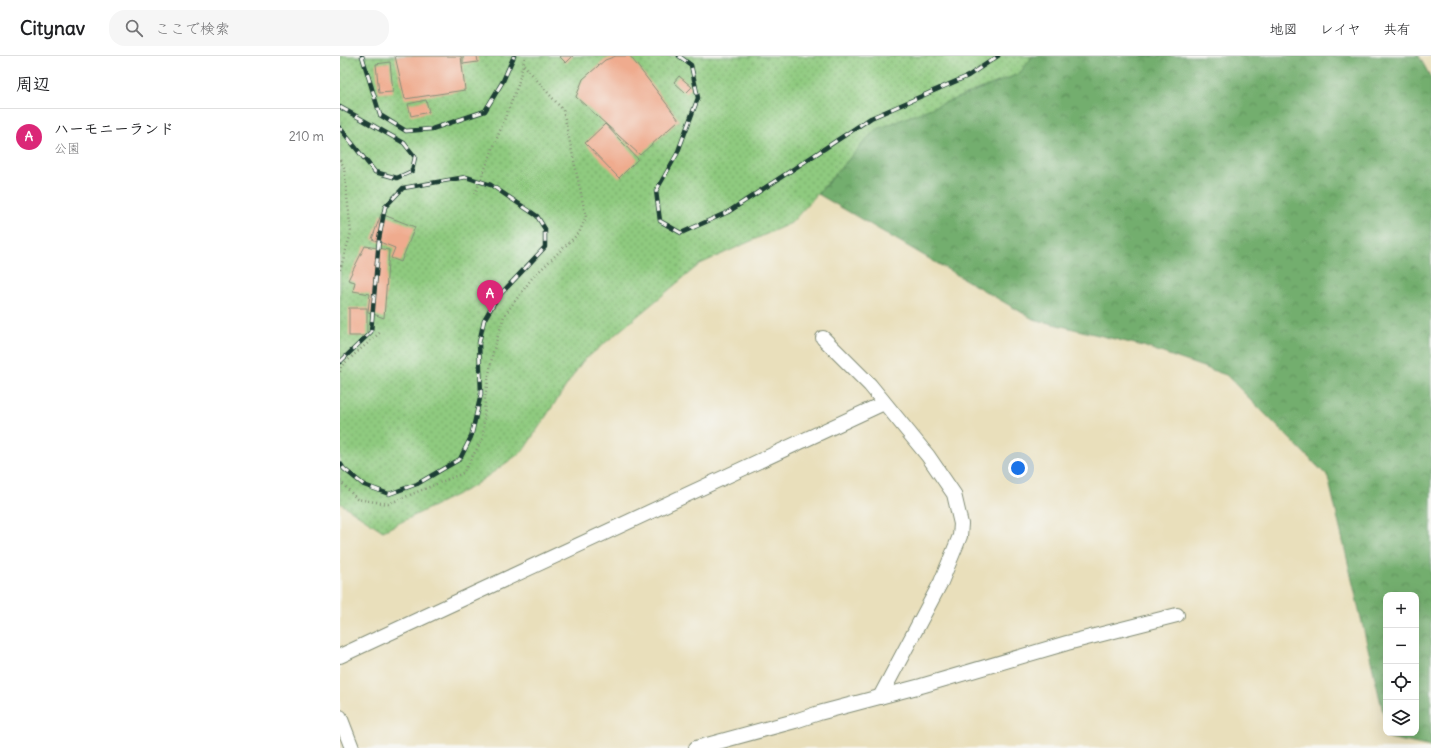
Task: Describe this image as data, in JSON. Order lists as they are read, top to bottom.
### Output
{
  "page": {
    "header": "Citynav",
    "search": "ここで検索",
    "nav": ["地図", "レイヤ", "共有"],
    "heading": "周辺",
    "list": [
      {
        "mark": "A",
        "name": "ハーモニーランド",
        "note": "公園",
        "value": "210 m"
      }
    ],
    "pins": "A",
    "map_buttons": ["+", "−"]
  }
}
